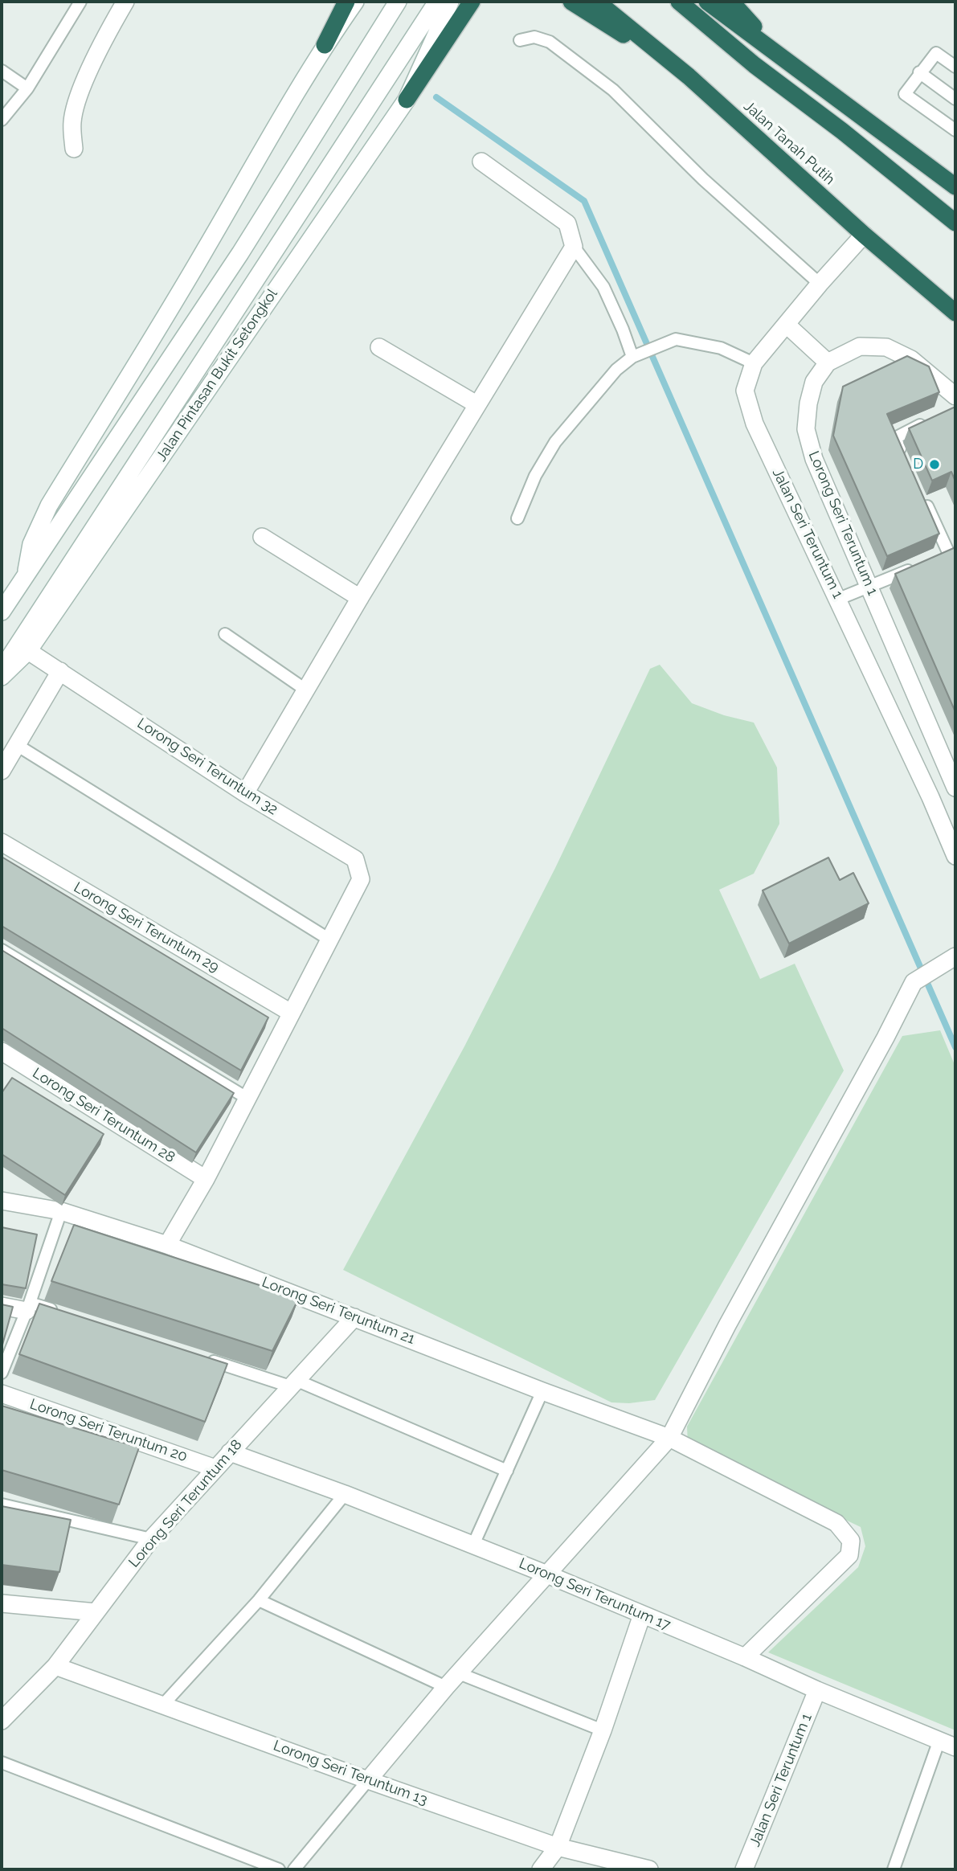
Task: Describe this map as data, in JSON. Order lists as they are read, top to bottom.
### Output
{
  "streets": {
    "highway": ["Jalan Tanah Putih"],
    "street": [
      "Jalan Pintasan Bukit Setongkol",
      "Lorong Seri Teruntum 1",
      "Jalan Seri Teruntum 1",
      "Lorong Seri Teruntum 32",
      "Lorong Seri Teruntum 29",
      "Lorong Seri Teruntum 28",
      "Lorong Seri Teruntum 21",
      "Lorong Seri Teruntum 20",
      "Lorong Seri Teruntum 18",
      "Lorong Seri Teruntum 17",
      "Lorong Seri Teruntum 13"
    ]
  },
  "crossings": [
    ["Jalan Tanah Putih", "Jalan Seri Teruntum 1"],
    ["Jalan Pintasan Bukit Setongkol", "Lorong Seri Teruntum 32"],
    ["Jalan Seri Teruntum 1", "Lorong Seri Teruntum 17"],
    ["Lorong Seri Teruntum 21", "Lorong Seri Teruntum 18"],
    ["Lorong Seri Teruntum 21", "Lorong Seri Teruntum 17"],
    ["Lorong Seri Teruntum 20", "Lorong Seri Teruntum 18"],
    ["Lorong Seri Teruntum 18", "Lorong Seri Teruntum 17"],
    ["Lorong Seri Teruntum 18", "Lorong Seri Teruntum 13"]
  ],
  "places": ["D"]
}
